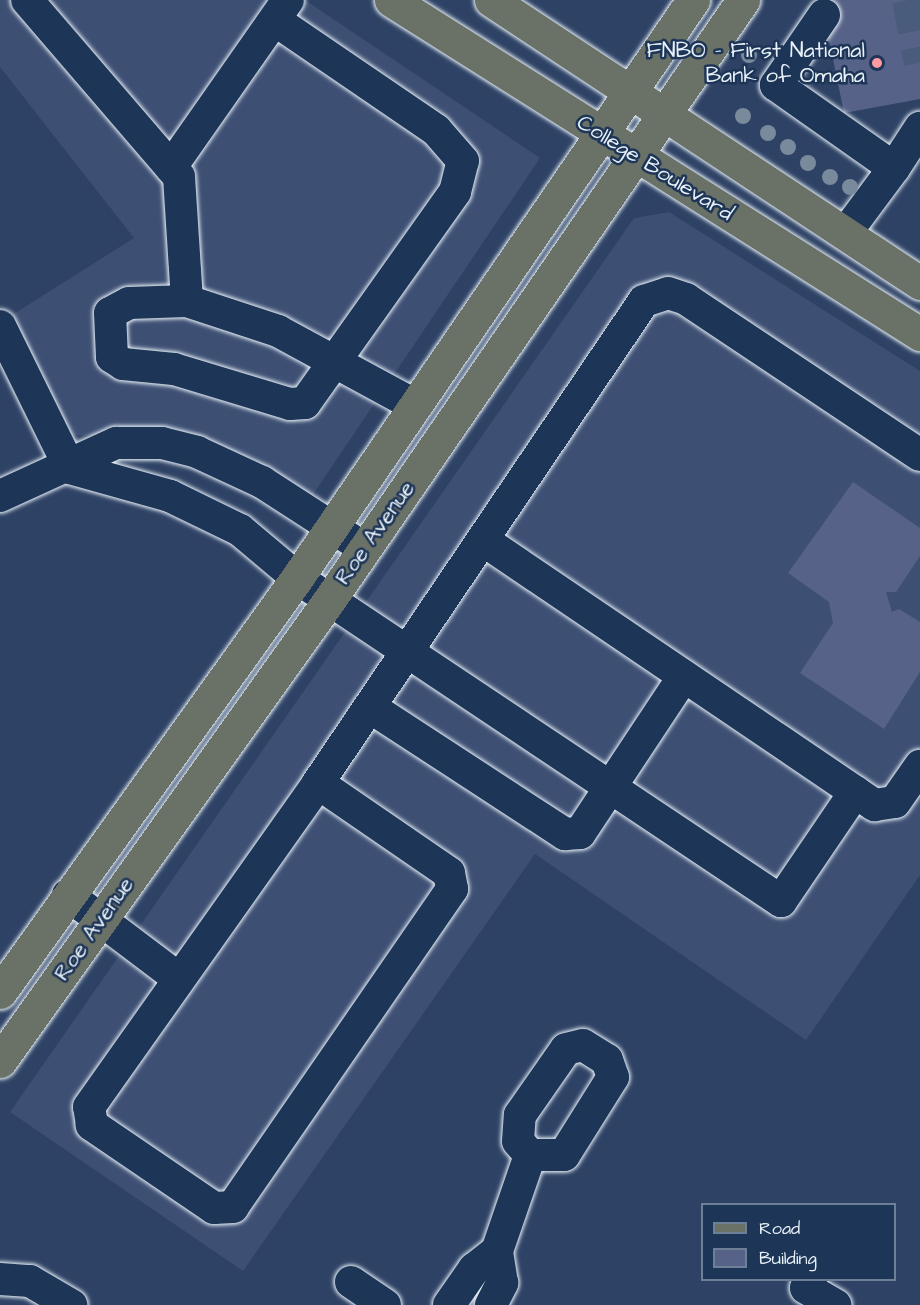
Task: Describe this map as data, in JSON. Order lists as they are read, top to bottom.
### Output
{
  "streets": {
    "main road": ["College Boulevard", "Roe Avenue"]
  },
  "crossings": [
    ["College Boulevard", "Roe Avenue"]
  ],
  "places": ["FNBO - First National Bank of Omaha"],
  "legend": ["Road", "Building"]
}
